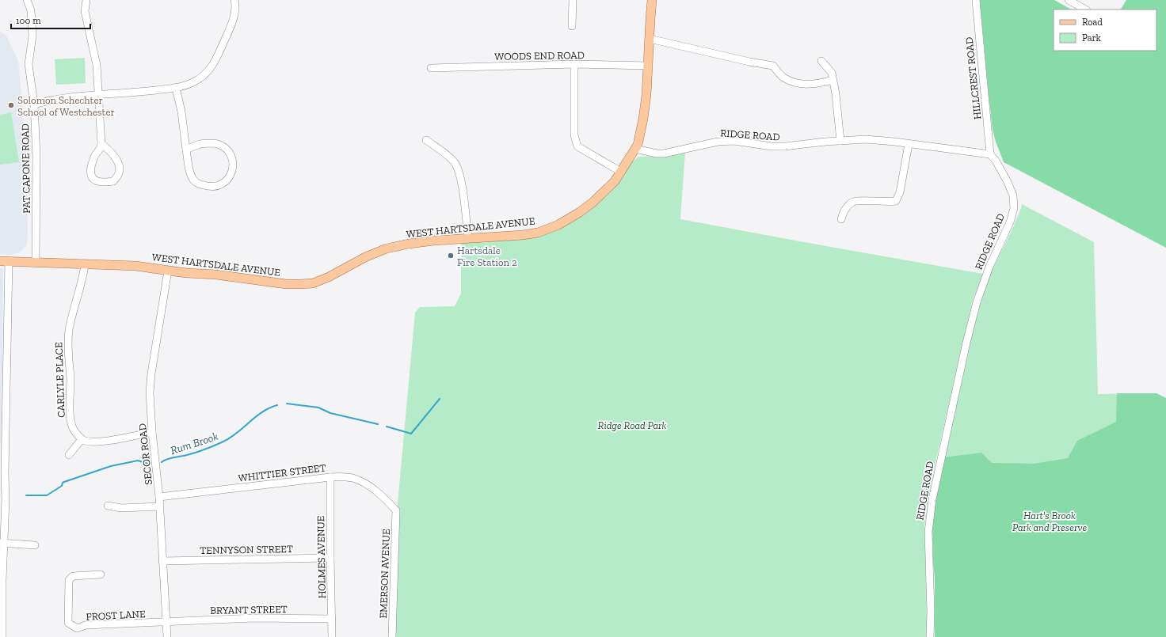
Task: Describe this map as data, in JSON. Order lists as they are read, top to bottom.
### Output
{
  "streets": {
    "main road": ["WEST HARTSDALE AVENUE"],
    "street": [
      "WOODS END ROAD",
      "HILLCREST ROAD",
      "RIDGE ROAD",
      "PAT CAPONE ROAD",
      "CARLYLE PLACE",
      "SECOR ROAD",
      "WHITTIER STREET",
      "TENNYSON STREET",
      "HOLMES AVENUE",
      "EMERSON AVENUE",
      "BRYANT STREET",
      "FROST LANE"
    ]
  },
  "crossings": [
    ["WOODS END ROAD", "WEST HARTSDALE AVENUE"],
    ["HILLCREST ROAD", "RIDGE ROAD"],
    ["RIDGE ROAD", "WEST HARTSDALE AVENUE"],
    ["PAT CAPONE ROAD", "WEST HARTSDALE AVENUE"],
    ["WEST HARTSDALE AVENUE", "CARLYLE PLACE"],
    ["WEST HARTSDALE AVENUE", "SECOR ROAD"],
    ["SECOR ROAD", "WHITTIER STREET"],
    ["SECOR ROAD", "TENNYSON STREET"],
    ["SECOR ROAD", "BRYANT STREET"],
    ["SECOR ROAD", "FROST LANE"],
    ["WHITTIER STREET", "HOLMES AVENUE"],
    ["WHITTIER STREET", "EMERSON AVENUE"],
    ["TENNYSON STREET", "HOLMES AVENUE"],
    ["HOLMES AVENUE", "BRYANT STREET"],
    ["BRYANT STREET", "FROST LANE"]
  ],
  "water": ["Rum Brook"],
  "parks": ["Ridge Road Park", "Hart's Brook Park and Preserve"],
  "places": ["Solomon Schechter School of Westchester", "Hartsdale Fire Station 2"],
  "legend": ["Road", "Park"],
  "scale_bar": "100 m"
}
